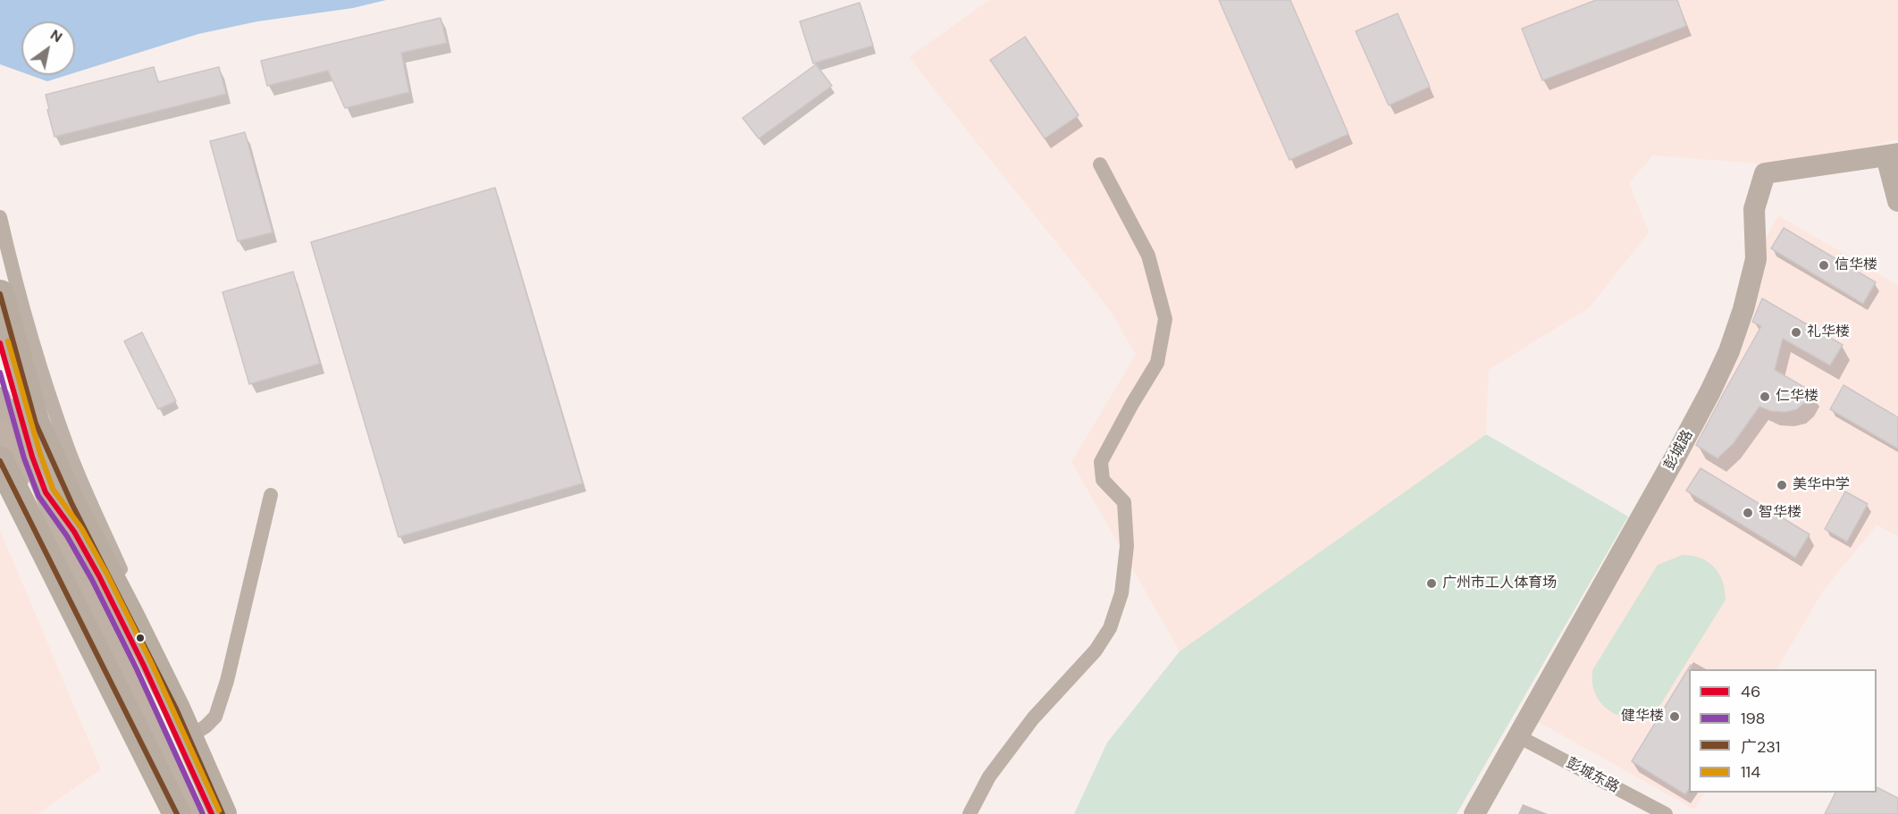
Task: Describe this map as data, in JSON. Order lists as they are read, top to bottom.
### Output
{
  "streets": {
    "main road": ["彭城路"],
    "street": ["彭城东路"]
  },
  "crossings": [
    ["彭城路", "彭城东路"]
  ],
  "places": [
    "信华楼",
    "礼华楼",
    "仁华楼",
    "美华中学",
    "智华楼",
    "广州市工人体育场",
    "健华楼"
  ],
  "lines": [
    "transit line 广231",
    "transit line 114",
    "transit line 46",
    "transit line 198"
  ],
  "legend": [
    "46",
    "198",
    "广231",
    "114"
  ],
  "north": "top right"
}
